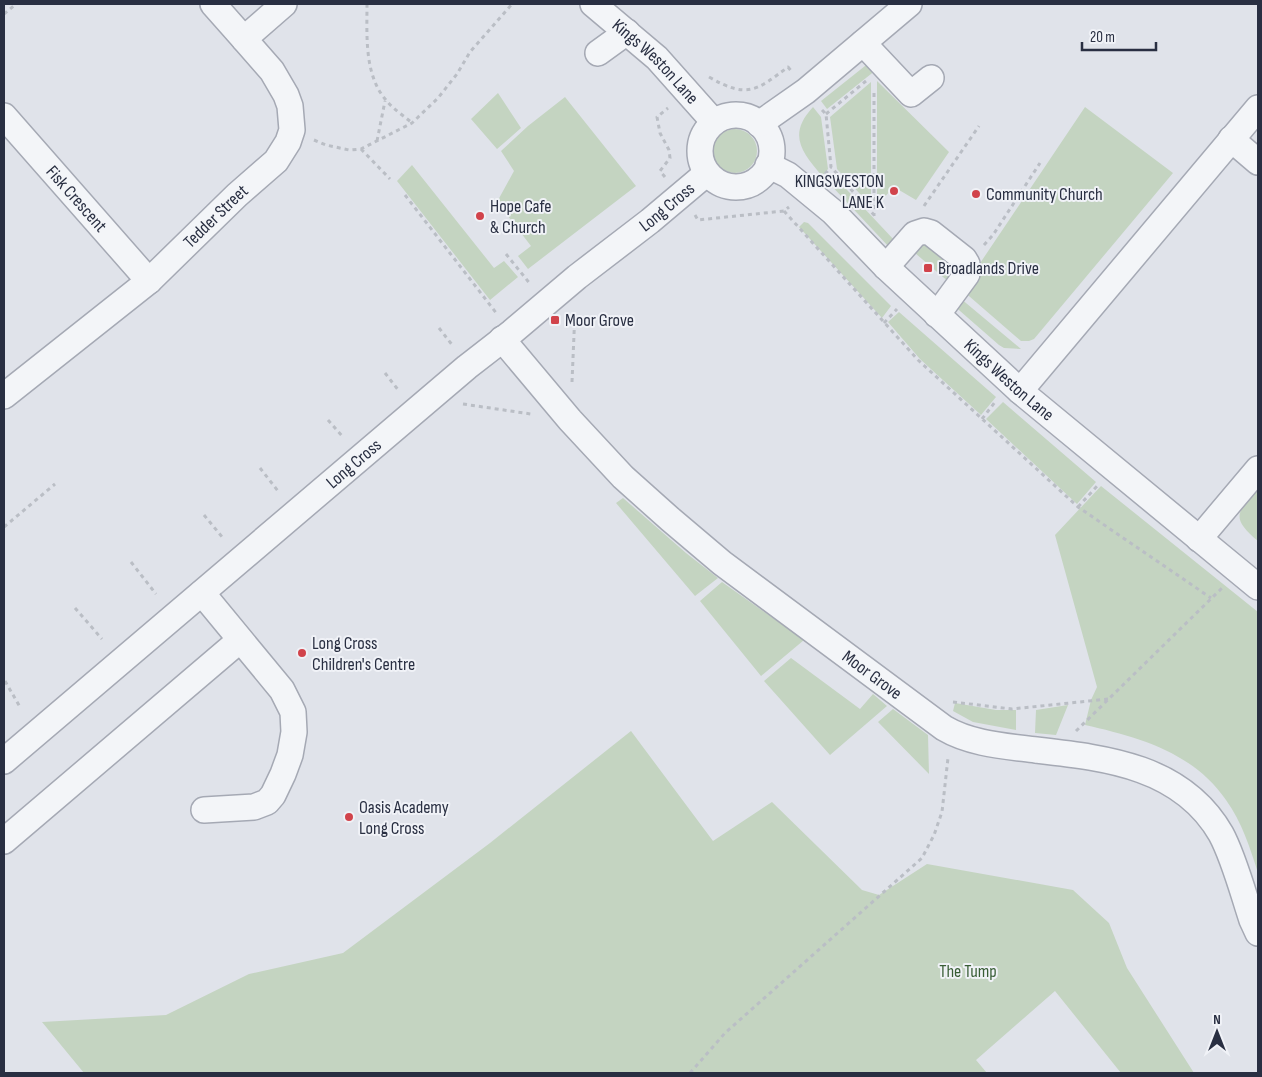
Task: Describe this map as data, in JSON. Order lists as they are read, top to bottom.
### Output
{
  "streets": {
    "street": [
      "Kings Weston Lane",
      "Fisk Crescent",
      "Long Cross",
      "Tedder Street",
      "Moor Grove"
    ]
  },
  "crossings": [
    ["Kings Weston Lane", "Long Cross"],
    ["Fisk Crescent", "Tedder Street"],
    ["Long Cross", "Moor Grove"]
  ],
  "parks": ["The Tump"],
  "places": {
    "other": [
      "KINGSWESTON LANE K",
      "Community Church",
      "Hope Cafe & Church",
      "Long Cross Children's Centre",
      "Oasis Academy Long Cross"
    ],
    "transit": ["Broadlands Drive", "Moor Grove"]
  },
  "scale_bar": "20 m",
  "north": "top"
}
